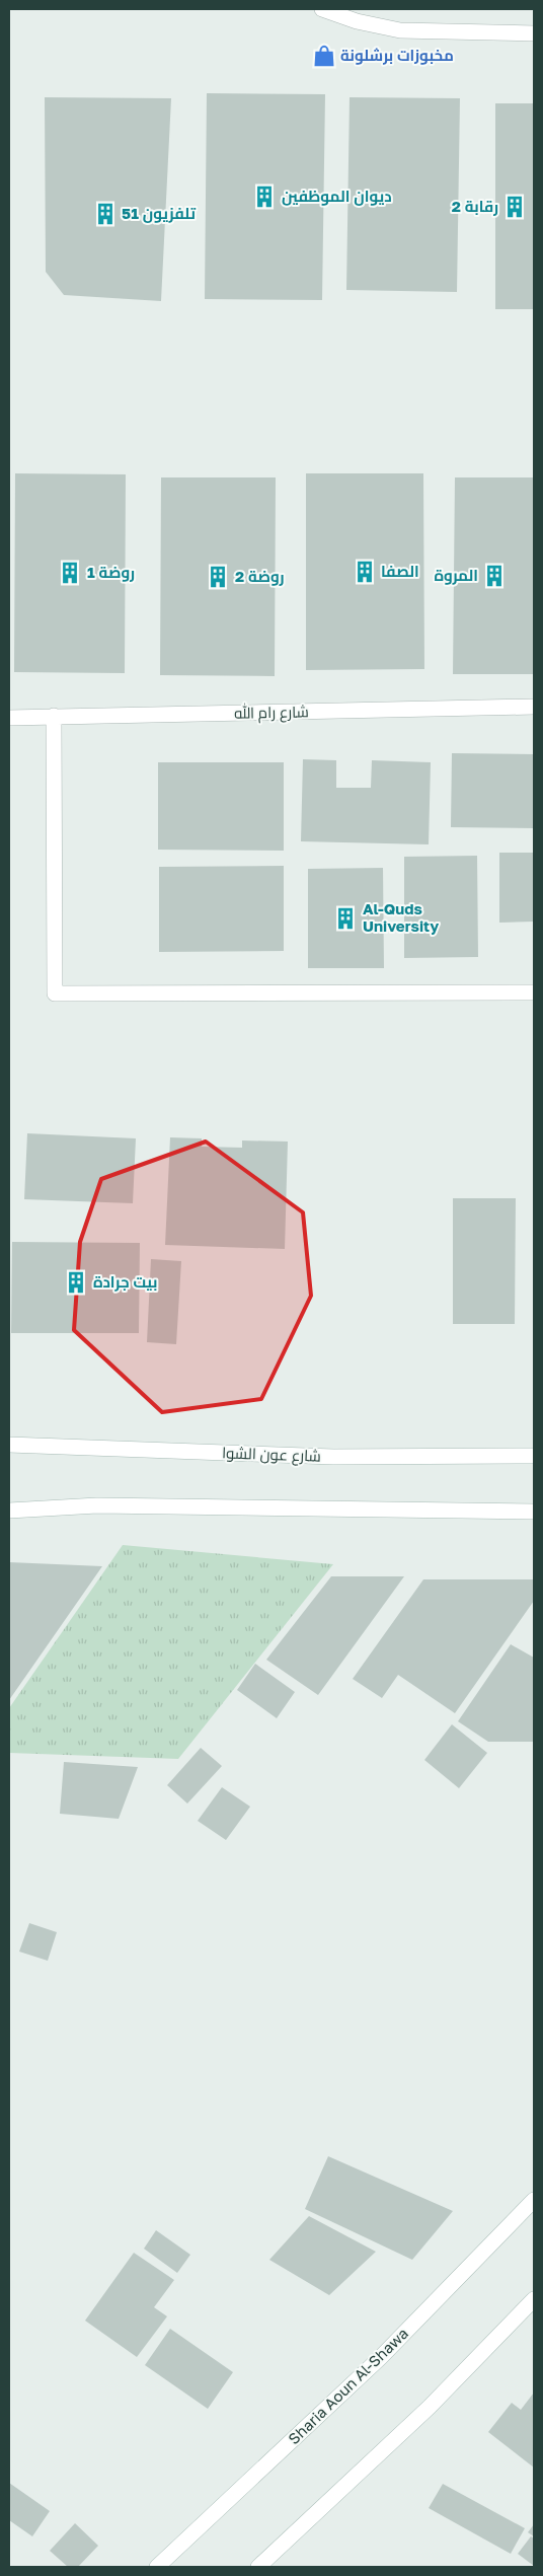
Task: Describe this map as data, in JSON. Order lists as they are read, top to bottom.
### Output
{
  "streets": {
    "main road": ["شارع رام الله", "شارع عون الشوا", "Sharia Aoun Al-Shawa"]
  },
  "places": {
    "shop": ["مخبوزات برشلونة"],
    "building": [
      "ديوان الموظفين",
      "رقابة 2",
      "تلفزيون 51",
      "الصفا",
      "روضة 1",
      "المروة",
      "روضة 2",
      "Al-Quds University",
      "بيت جرادة"
    ]
  }
}
